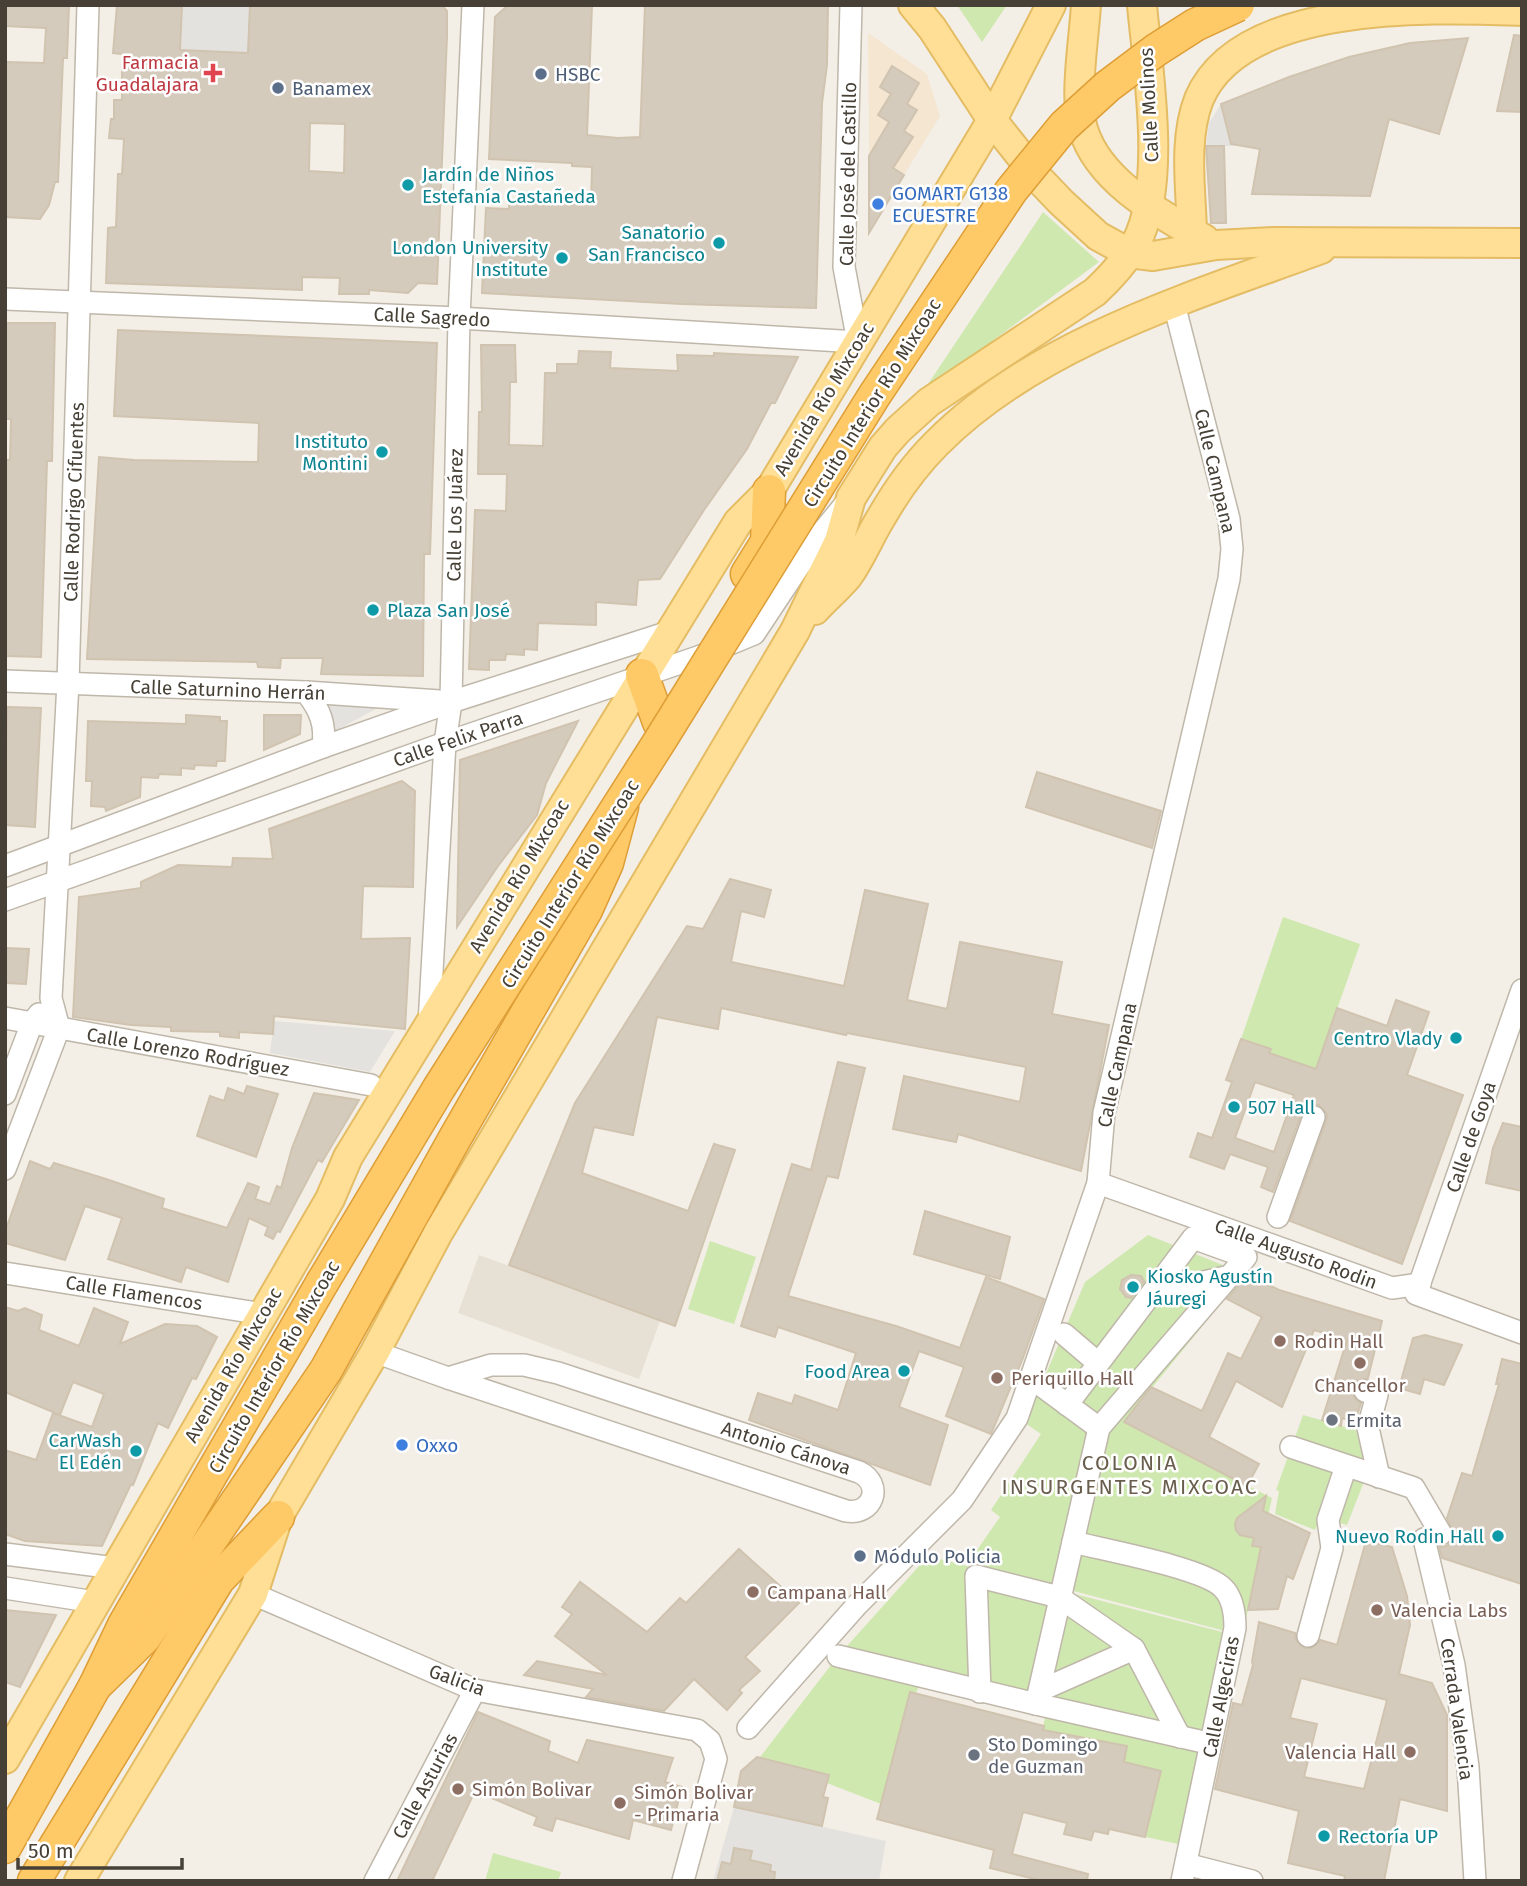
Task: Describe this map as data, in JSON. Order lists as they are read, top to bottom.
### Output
{
  "streets": {
    "highway": ["Circuito Interior Río Mixcoac"],
    "main road": ["Calle Molinos", "Avenida Río Mixcoac"],
    "street": [
      "Calle José del Castillo",
      "Calle Sagredo",
      "Calle Campana",
      "Calle Rodrigo Cifuentes",
      "Calle Los Juárez",
      "Calle Saturnino Herrán",
      "Calle Felix Parra",
      "Calle Lorenzo Rodríguez",
      "Calle de Goya",
      "Calle Augusto Rodin",
      "Calle Flamencos",
      "Antonio Cánova",
      "Galicia",
      "Calle Algeciras",
      "Cerrada Valencia",
      "Calle Asturias"
    ]
  },
  "crossings": [
    ["Calle José del Castillo", "Calle Sagredo"],
    ["Calle José del Castillo", "Avenida Río Mixcoac"],
    ["Calle Sagredo", "Avenida Río Mixcoac"],
    ["Calle Sagredo", "Calle Rodrigo Cifuentes"],
    ["Calle Sagredo", "Calle Los Juárez"],
    ["Avenida Río Mixcoac", "Calle Los Juárez"],
    ["Avenida Río Mixcoac", "Calle Felix Parra"],
    ["Avenida Río Mixcoac", "Calle Flamencos"],
    ["Calle Campana", "Calle Augusto Rodin"],
    ["Calle Rodrigo Cifuentes", "Calle Saturnino Herrán"],
    ["Calle Rodrigo Cifuentes", "Calle Felix Parra"],
    ["Calle Rodrigo Cifuentes", "Calle Lorenzo Rodríguez"],
    ["Calle Los Juárez", "Calle Saturnino Herrán"],
    ["Calle Los Juárez", "Calle Felix Parra"],
    ["Calle Saturnino Herrán", "Calle Felix Parra"],
    ["Calle de Goya", "Calle Augusto Rodin"],
    ["Galicia", "Calle Asturias"]
  ],
  "districts": ["COLONIA INSURGENTES MIXCOAC"],
  "places": {
    "health": ["Farmacia Guadalajara"],
    "other": [
      "HSBC",
      "Banamex",
      "Jardín de Niños Estefanía Castañeda",
      "GOMART G138 ECUESTRE",
      "Sanatorio San Francisco",
      "London University Institute",
      "Instituto Montini",
      "Plaza San José",
      "Centro Vlady",
      "507 Hall",
      "Kiosko Agustín Jáuregi",
      "Rodin Hall",
      "Chancellor",
      "Food Area",
      "Periquillo Hall",
      "Ermita",
      "Oxxo",
      "CarWash El Edén",
      "Nuevo Rodin Hall",
      "Módulo Policia",
      "Campana Hall",
      "Valencia Labs",
      "Valencia Hall",
      "Sto Domingo de Guzman",
      "Simón Bolivar",
      "Simón Bolivar - Primaria",
      "Rectoría UP"
    ]
  },
  "scale_bar": "50 m"
}
